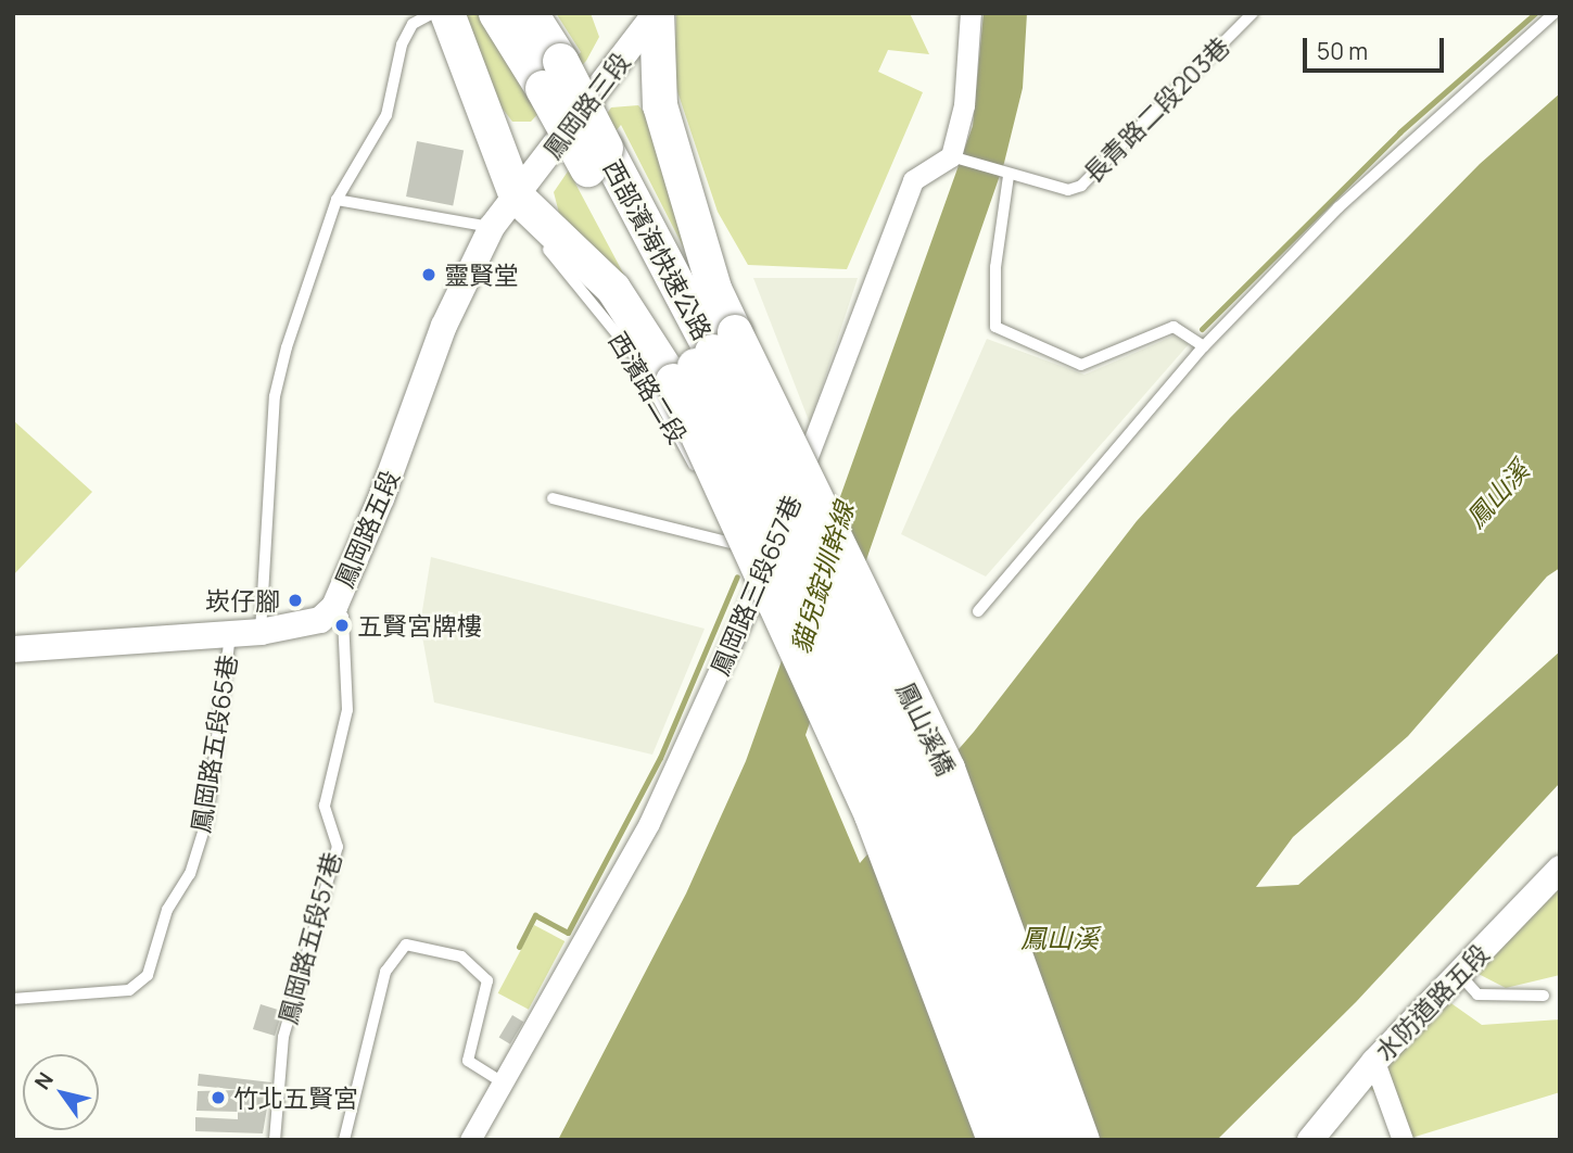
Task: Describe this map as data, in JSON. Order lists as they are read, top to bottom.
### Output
{
  "streets": {
    "highway": ["西部濱海快速公路", "鳳山溪橋"],
    "main road": ["西濱路二段"],
    "street": [
      "鳳岡路三段",
      "鳳岡路五段",
      "鳳岡路三段657巷",
      "水防道路五段"
    ],
    "lane": ["長青路二段203巷", "鳳岡路五段65巷", "鳳岡路五段57巷"]
  },
  "crossings": [
    ["鳳岡路三段", "西濱路二段"],
    ["鳳岡路三段", "鳳岡路五段"],
    ["長青路二段203巷", "鳳岡路三段657巷"],
    ["西部濱海快速公路", "西濱路二段"],
    ["西部濱海快速公路", "鳳山溪橋"],
    ["西濱路二段", "鳳岡路五段"],
    ["西濱路二段", "鳳山溪橋"],
    ["鳳岡路五段", "鳳岡路五段65巷"],
    ["鳳岡路五段", "鳳岡路五段57巷"]
  ],
  "water": ["鳳山溪", "貓兒錠圳幹線"],
  "places": [
    "靈賢堂",
    "崁仔腳",
    "五賢宮牌樓",
    "竹北五賢宮"
  ],
  "scale_bar": "50 m",
  "north": "top left"
}
